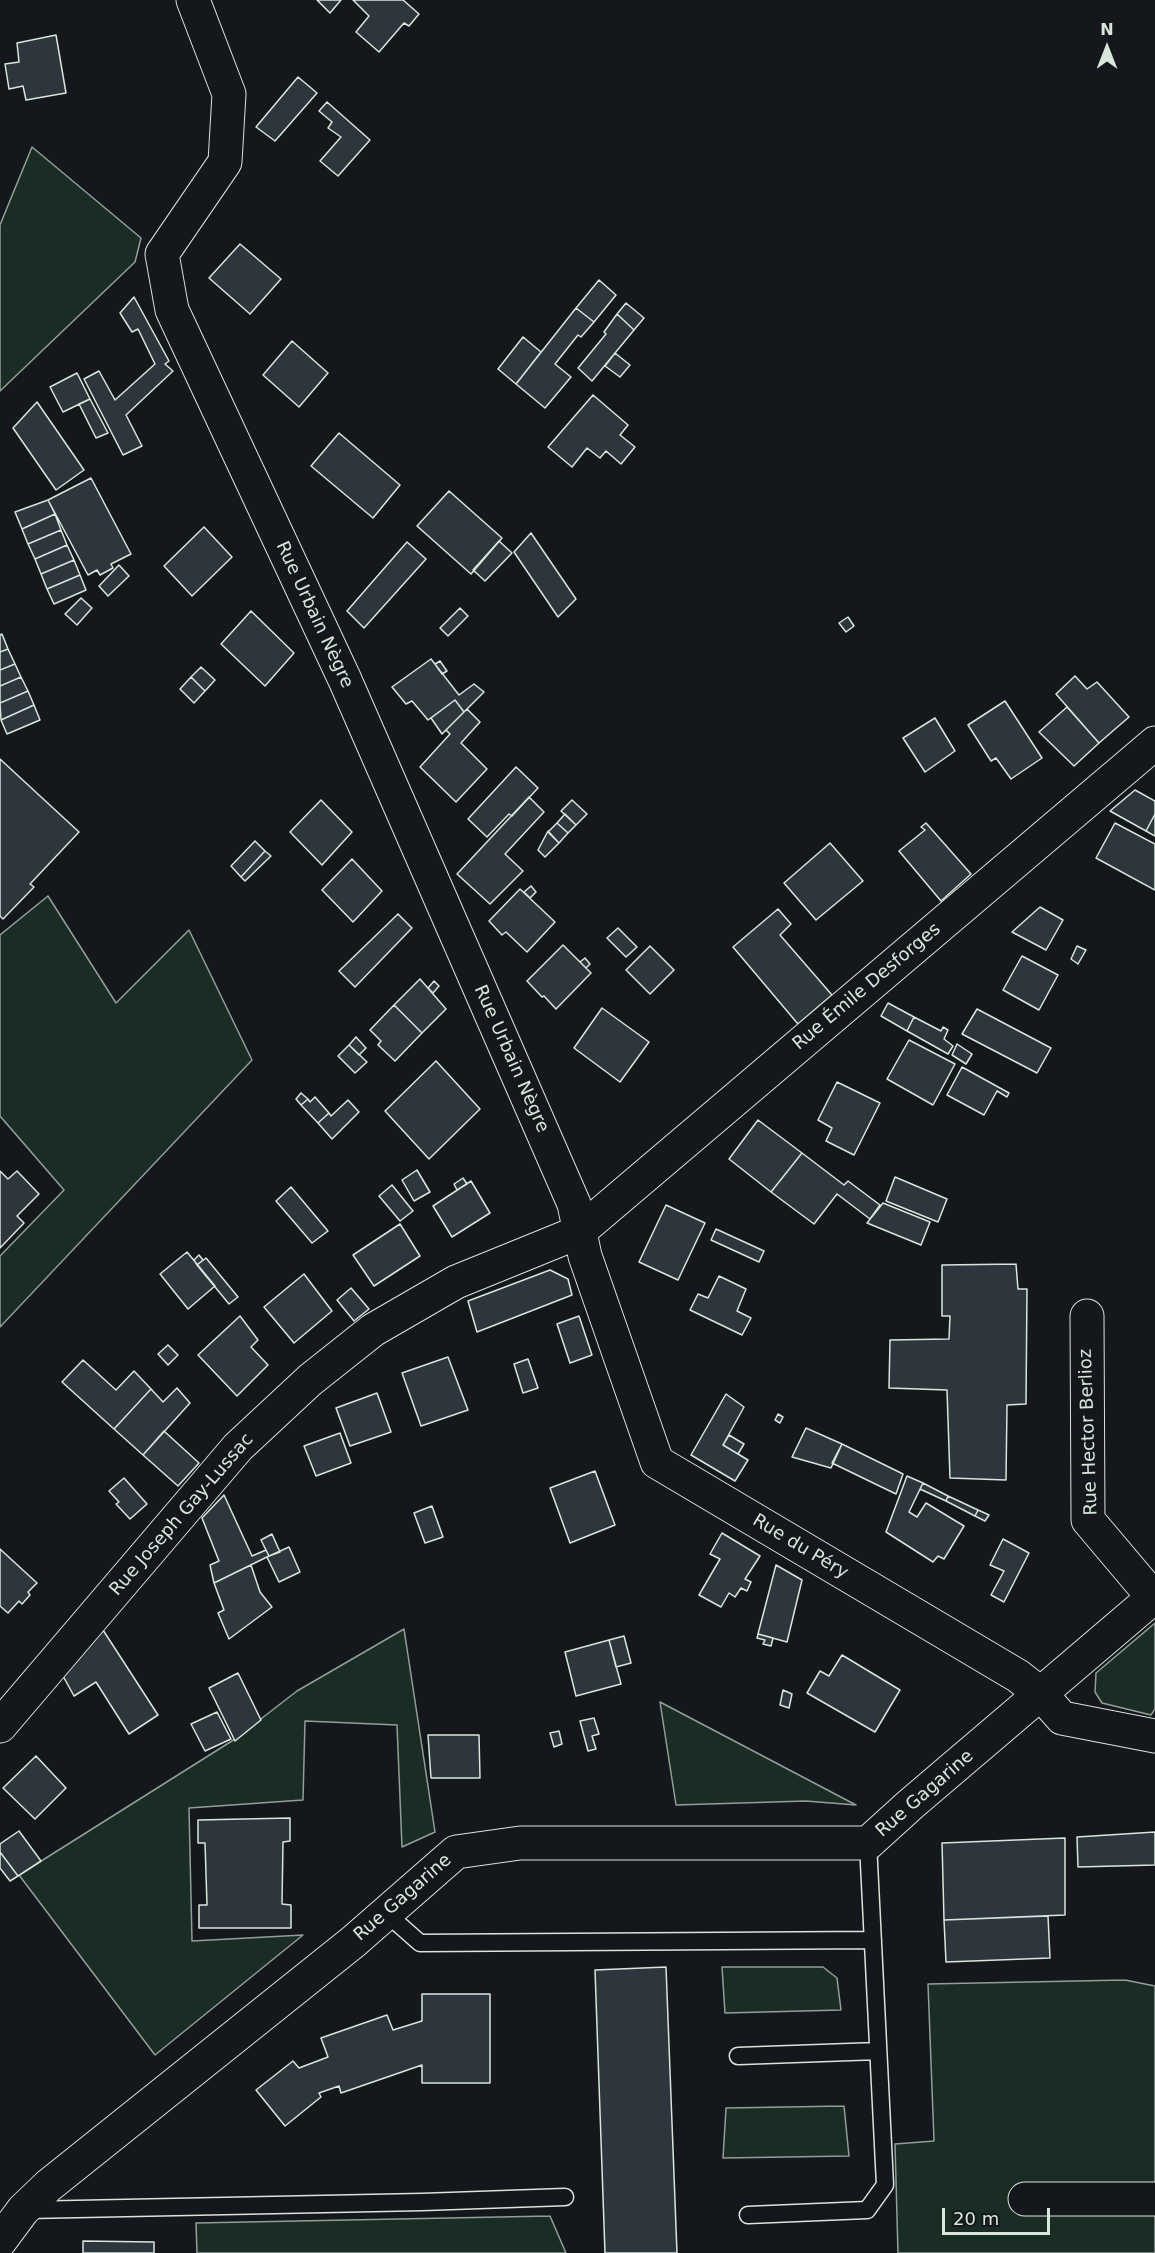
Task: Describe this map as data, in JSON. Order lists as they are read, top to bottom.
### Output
{
  "streets": {
    "street": [
      "Rue Urbain Nègre",
      "Rue Émile Desforges",
      "Rue Hector Berlioz",
      "Rue Joseph Gay-Lussac",
      "Rue du Péry",
      "Rue Gagarine"
    ]
  },
  "crossings": [
    ["Rue Urbain Nègre", "Rue Émile Desforges"],
    ["Rue Urbain Nègre", "Rue Joseph Gay-Lussac"],
    ["Rue Urbain Nègre", "Rue du Péry"],
    ["Rue Émile Desforges", "Rue Joseph Gay-Lussac"],
    ["Rue Émile Desforges", "Rue du Péry"],
    ["Rue Hector Berlioz", "Rue Gagarine"],
    ["Rue Joseph Gay-Lussac", "Rue du Péry"],
    ["Rue du Péry", "Rue Gagarine"]
  ],
  "scale_bar": "20 m",
  "north": "top"
}
